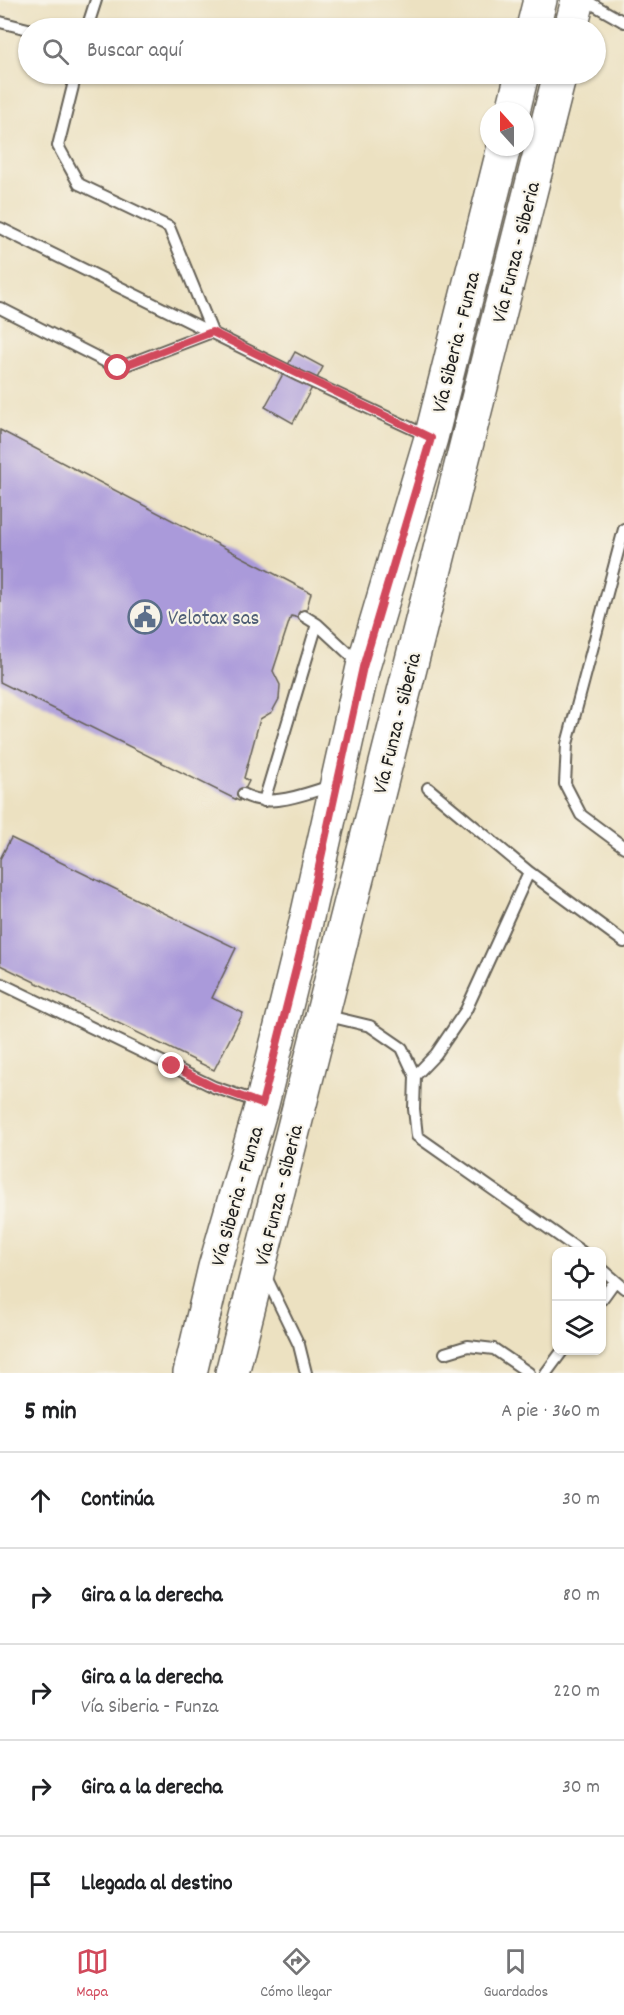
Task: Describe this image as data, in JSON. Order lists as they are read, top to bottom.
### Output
{
  "streets": {
    "main road": ["Vía Funza - Siberia", "Vía Siberia - Funza"]
  },
  "places": {
    "public building": ["Velotax sas"]
  },
  "north": "top",
  "page": {
    "search": "Buscar aquí",
    "heading": ["5 min", "A pie · 360 m"],
    "list": [
      ["Continúa", "30 m"],
      ["Gira a la derecha", "80 m"],
      ["Gira a la derecha", "Vía Siberia - Funza", "220 m"],
      ["Gira a la derecha", "30 m"],
      "Llegada al destino"
    ],
    "nav": ["Mapa", "Cómo llegar", "Guardados"]
  }
}
